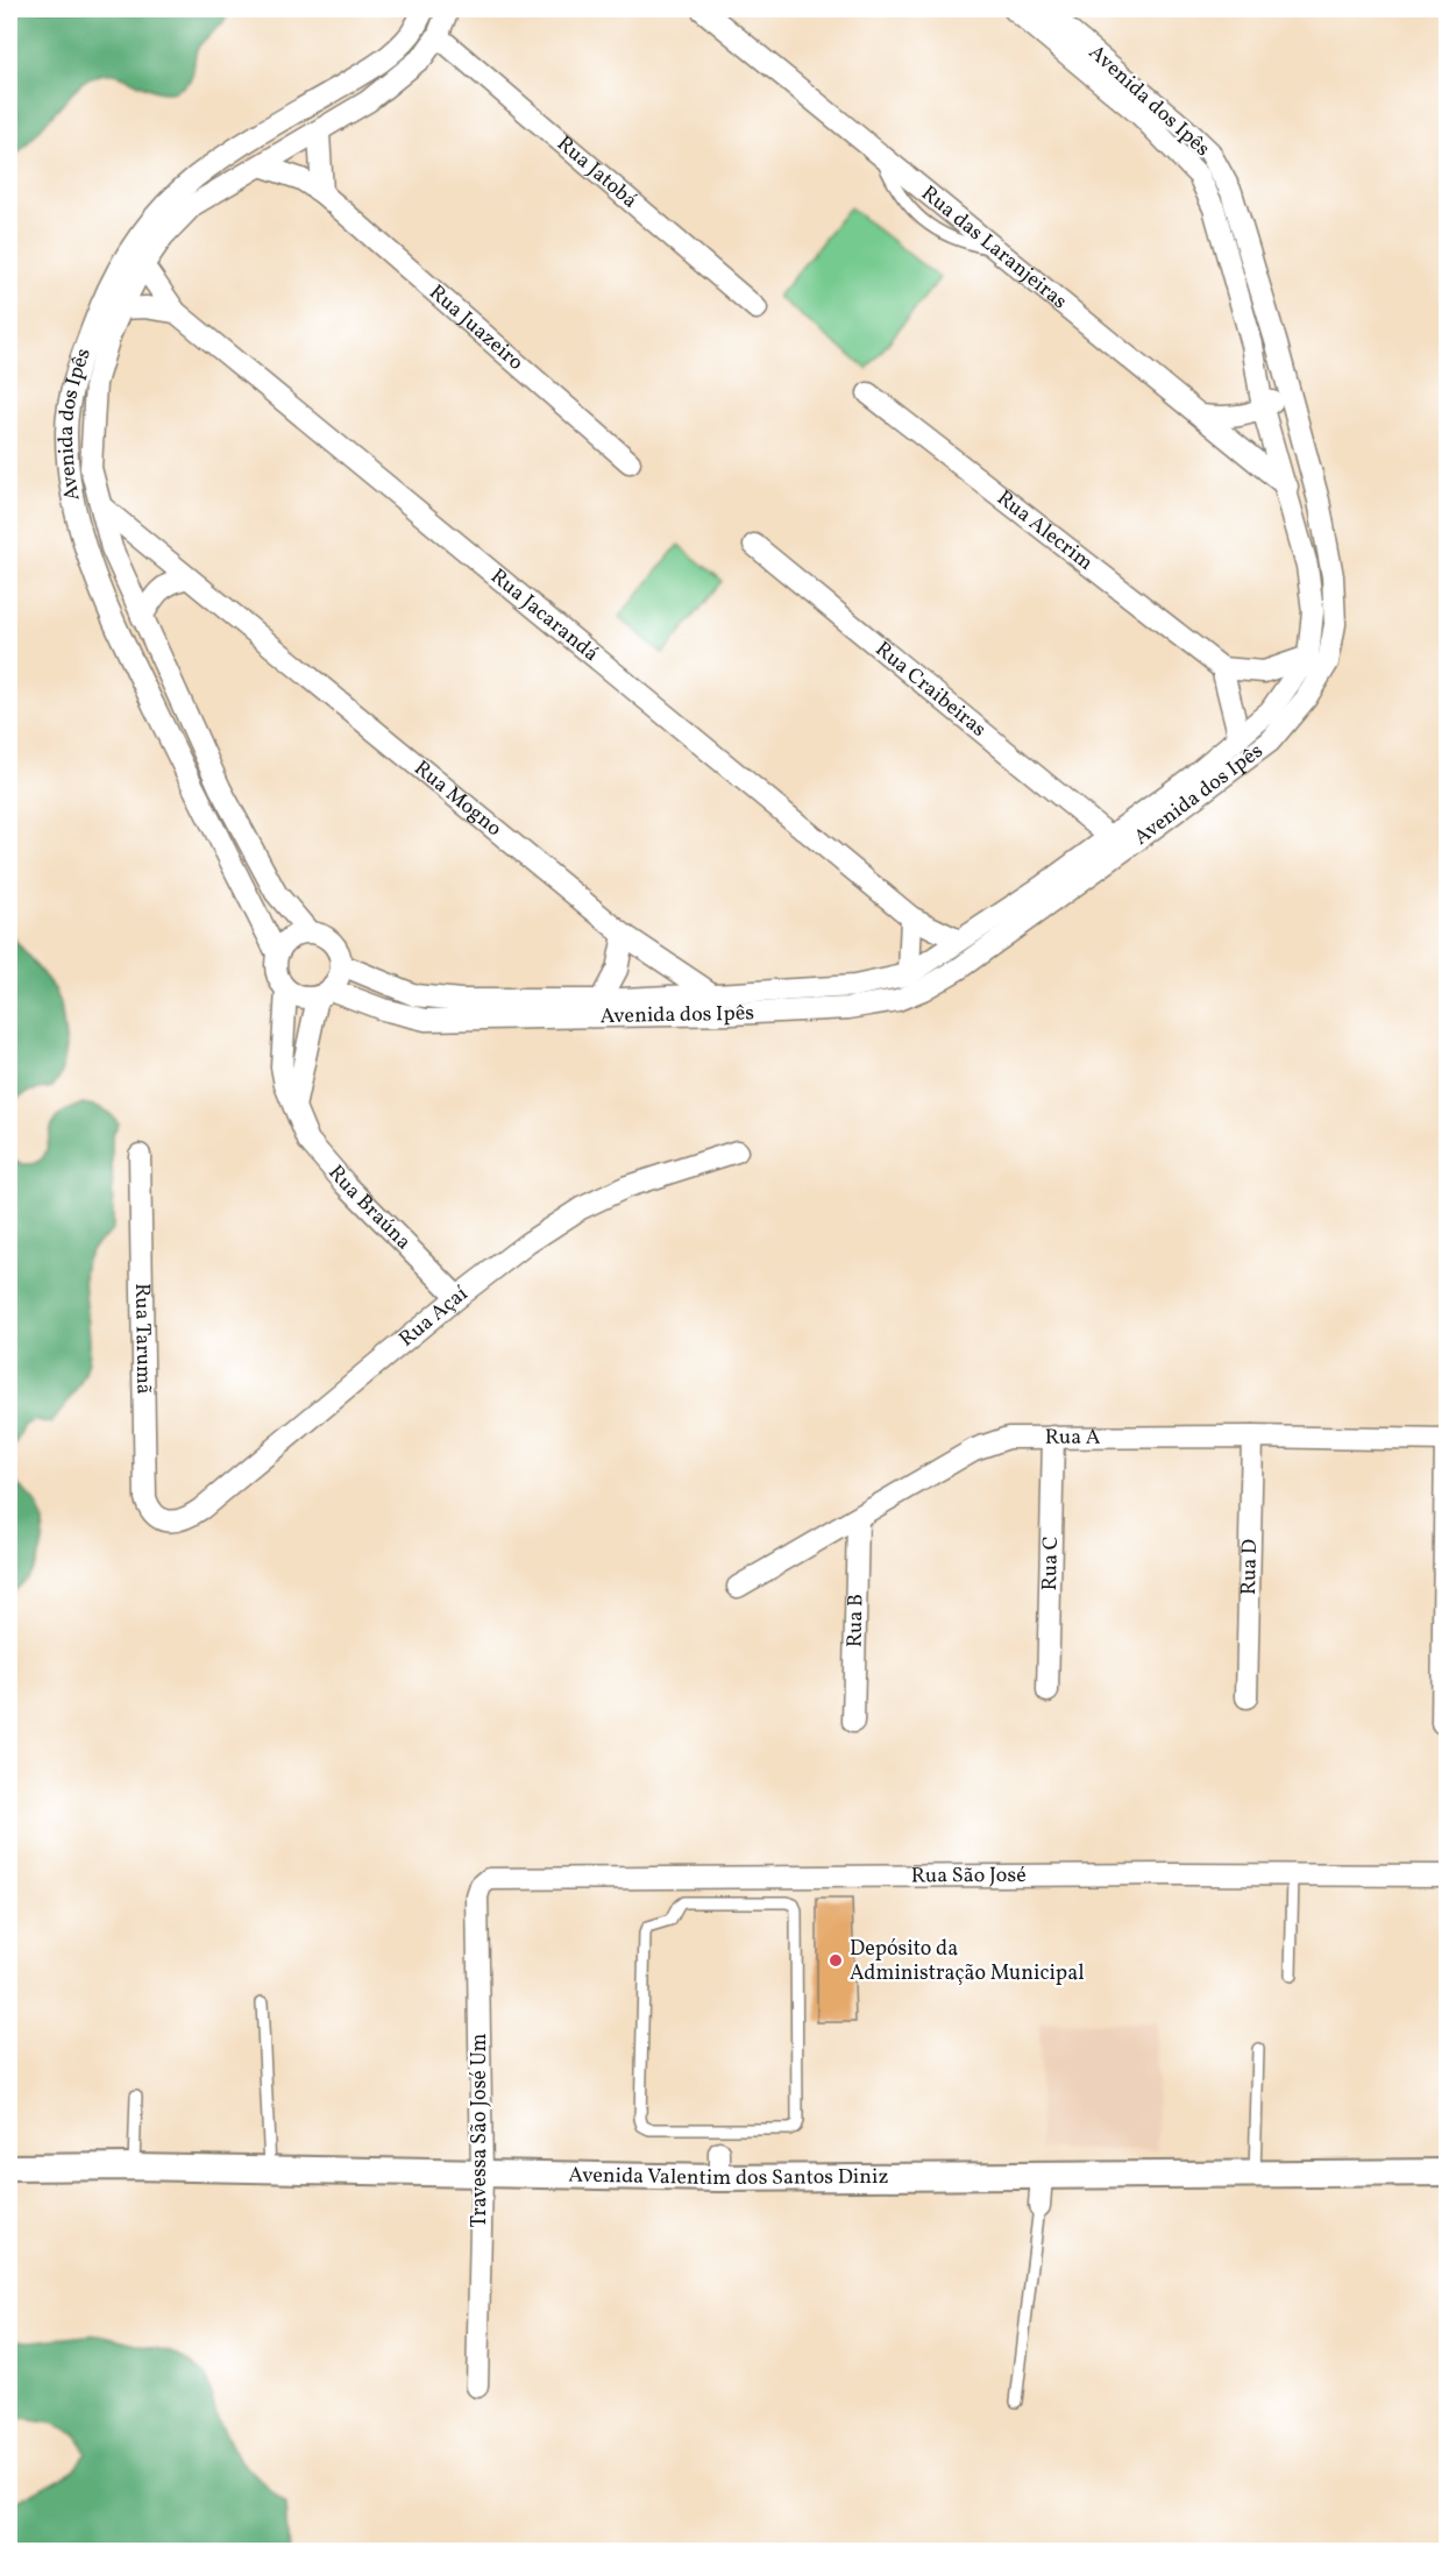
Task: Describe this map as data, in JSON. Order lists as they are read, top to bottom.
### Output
{
  "streets": {
    "street": [
      "Avenida dos Ipês",
      "Rua Jatobá",
      "Rua das Laranjeiras",
      "Rua Juazeiro",
      "Rua Alecrim",
      "Rua Jacarandá",
      "Rua Craibeiras",
      "Rua Mogno",
      "Rua Braúna",
      "Rua Açaí",
      "Rua Tarumã",
      "Rua A",
      "Rua C",
      "Rua D",
      "Rua B",
      "Rua São José",
      "Travessa São José Um",
      "Avenida Valentim dos Santos Diniz"
    ]
  },
  "crossings": [
    ["Avenida dos Ipês", "Rua Jatobá"],
    ["Avenida dos Ipês", "Rua das Laranjeiras"],
    ["Avenida dos Ipês", "Rua Juazeiro"],
    ["Avenida dos Ipês", "Rua Jacarandá"],
    ["Avenida dos Ipês", "Rua Craibeiras"],
    ["Avenida dos Ipês", "Rua Mogno"],
    ["Avenida dos Ipês", "Rua Braúna"],
    ["Rua Braúna", "Rua Açaí"],
    ["Rua Açaí", "Rua Tarumã"],
    ["Rua A", "Rua C"],
    ["Rua A", "Rua D"],
    ["Rua A", "Rua B"],
    ["Rua São José", "Travessa São José Um"],
    ["Travessa São José Um", "Avenida Valentim dos Santos Diniz"]
  ],
  "places": ["Depósito da Administração Municipal"]
}
